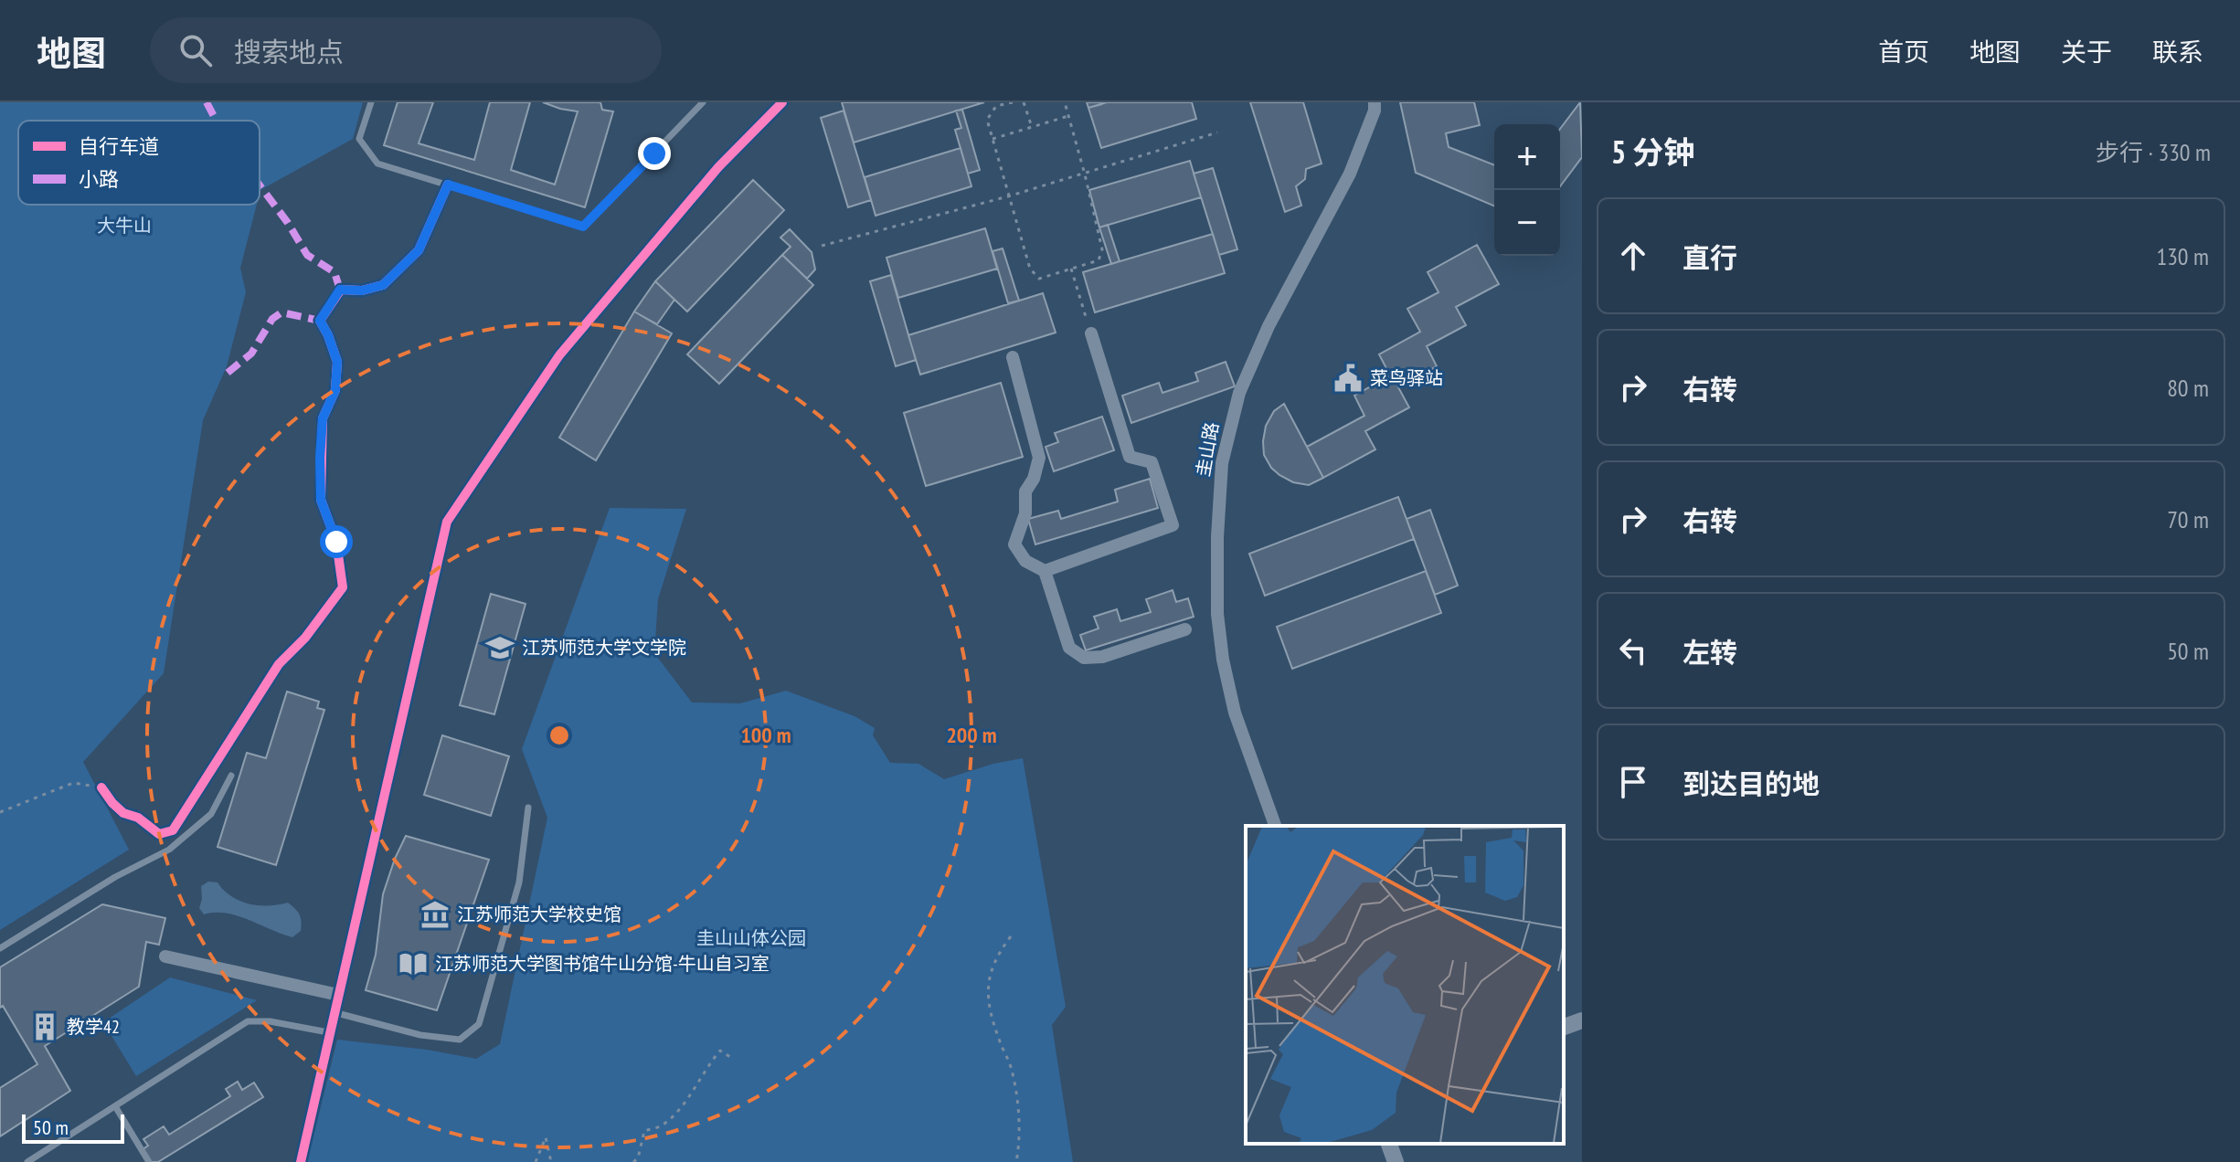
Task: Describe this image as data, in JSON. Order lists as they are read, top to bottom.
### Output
{
  "streets": {
    "street": ["圭山路"]
  },
  "parks": ["大牛山", "圭山山体公园"],
  "places": {
    "public building": ["菜鸟驿站"],
    "school or university": ["江苏师范大学文学院"],
    "museum": ["江苏师范大学校史馆"],
    "library": ["江苏师范大学图书馆牛山分馆-牛山自习室"],
    "building": ["教学42"]
  },
  "legend": ["自行车道", "小路"],
  "scale_bar": "50 m",
  "page": {
    "header": "地图",
    "search": "搜索地点",
    "nav": [
      "首页",
      "地图",
      "关于",
      "联系"
    ],
    "heading": ["5 分钟", "步行 · 330 m"],
    "map_buttons": ["+", "−"],
    "list": [
      ["直行", "130 m"],
      ["右转", "80 m"],
      ["右转", "70 m"],
      ["左转", "50 m"],
      "到达目的地"
    ],
    "scale": "50 m"
  },
  "rings": ["100 m", "200 m"]
}
